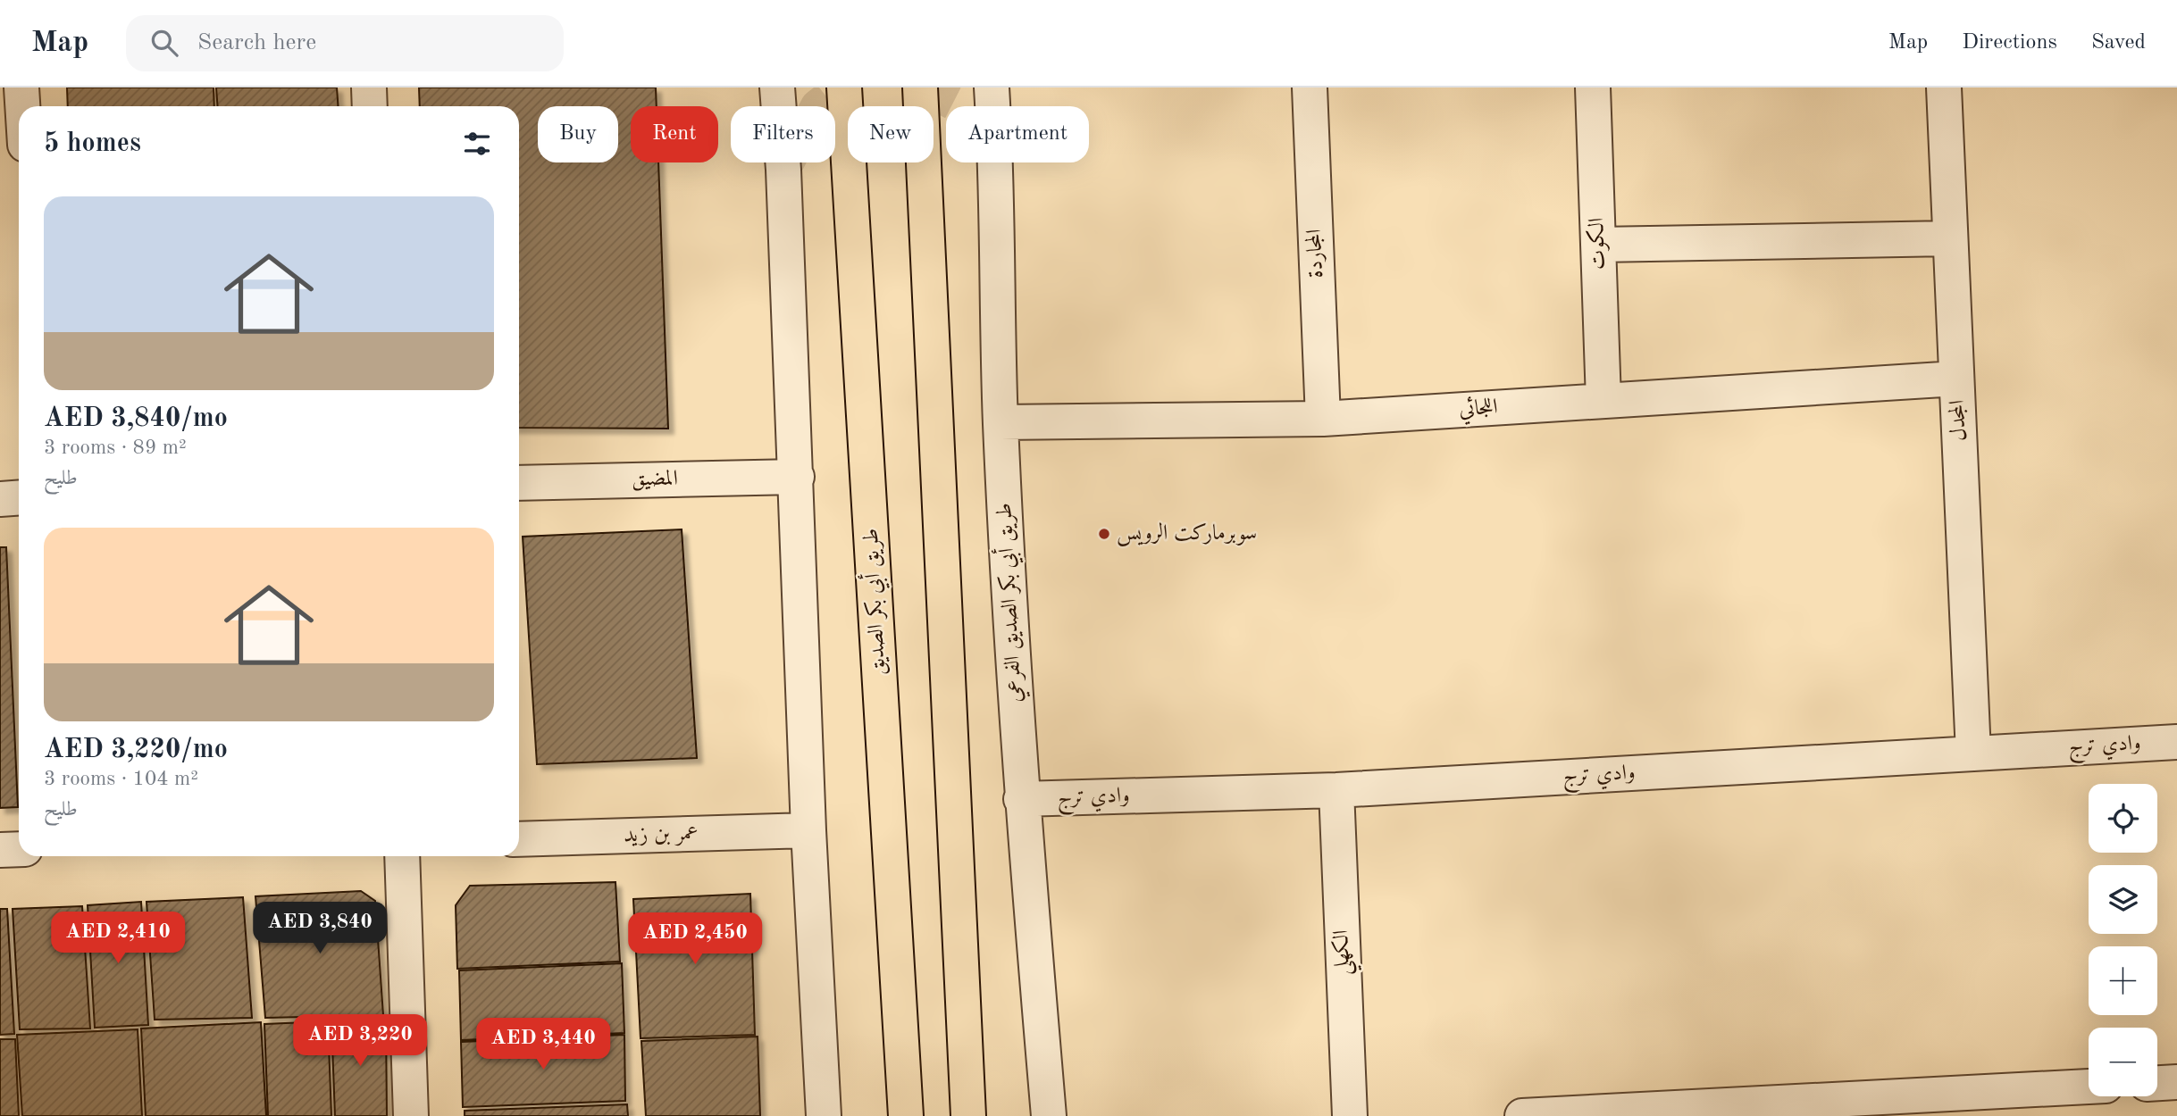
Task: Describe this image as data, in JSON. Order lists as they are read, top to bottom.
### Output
{
  "streets": {
    "main road": ["طريق أبي بكر الصديق"],
    "street": [
      "الكوت",
      "المجاردة",
      "اللجائي",
      "المجدل",
      "المضيق",
      "طريق أبي بكر الصديق الفرعي",
      "وادي ترج",
      "عمر بن زيد",
      "الكهلي"
    ]
  },
  "crossings": [
    ["الكوت", "اللجائي"],
    ["المجاردة", "اللجائي"],
    ["اللجائي", "المجدل"],
    ["اللجائي", "طريق أبي بكر الصديق الفرعي"],
    ["المجدل", "وادي ترج"],
    ["طريق أبي بكر الصديق الفرعي", "وادي ترج"],
    ["وادي ترج", "الكهلي"]
  ],
  "places": ["سوبرماركت الرويس"],
  "page": {
    "header": "Map",
    "search": "Search here",
    "nav": ["Map", "Directions", "Saved"],
    "chip": [
      "Buy",
      "Rent",
      "Filters",
      "New",
      "Apartment"
    ],
    "heading": "5 homes",
    "list": [
      {
        "name": "AED 3,840/mo",
        "note": "3 rooms · 89 m² · طليح"
      },
      {
        "name": "AED 3,220/mo",
        "note": "3 rooms · 104 m² · طليح"
      }
    ],
    "map_buttons": ["+", "−"],
    "price": [
      "AED 3,840",
      "AED 2,410",
      "AED 2,450",
      "AED 3,220",
      "AED 3,440"
    ]
  }
}
